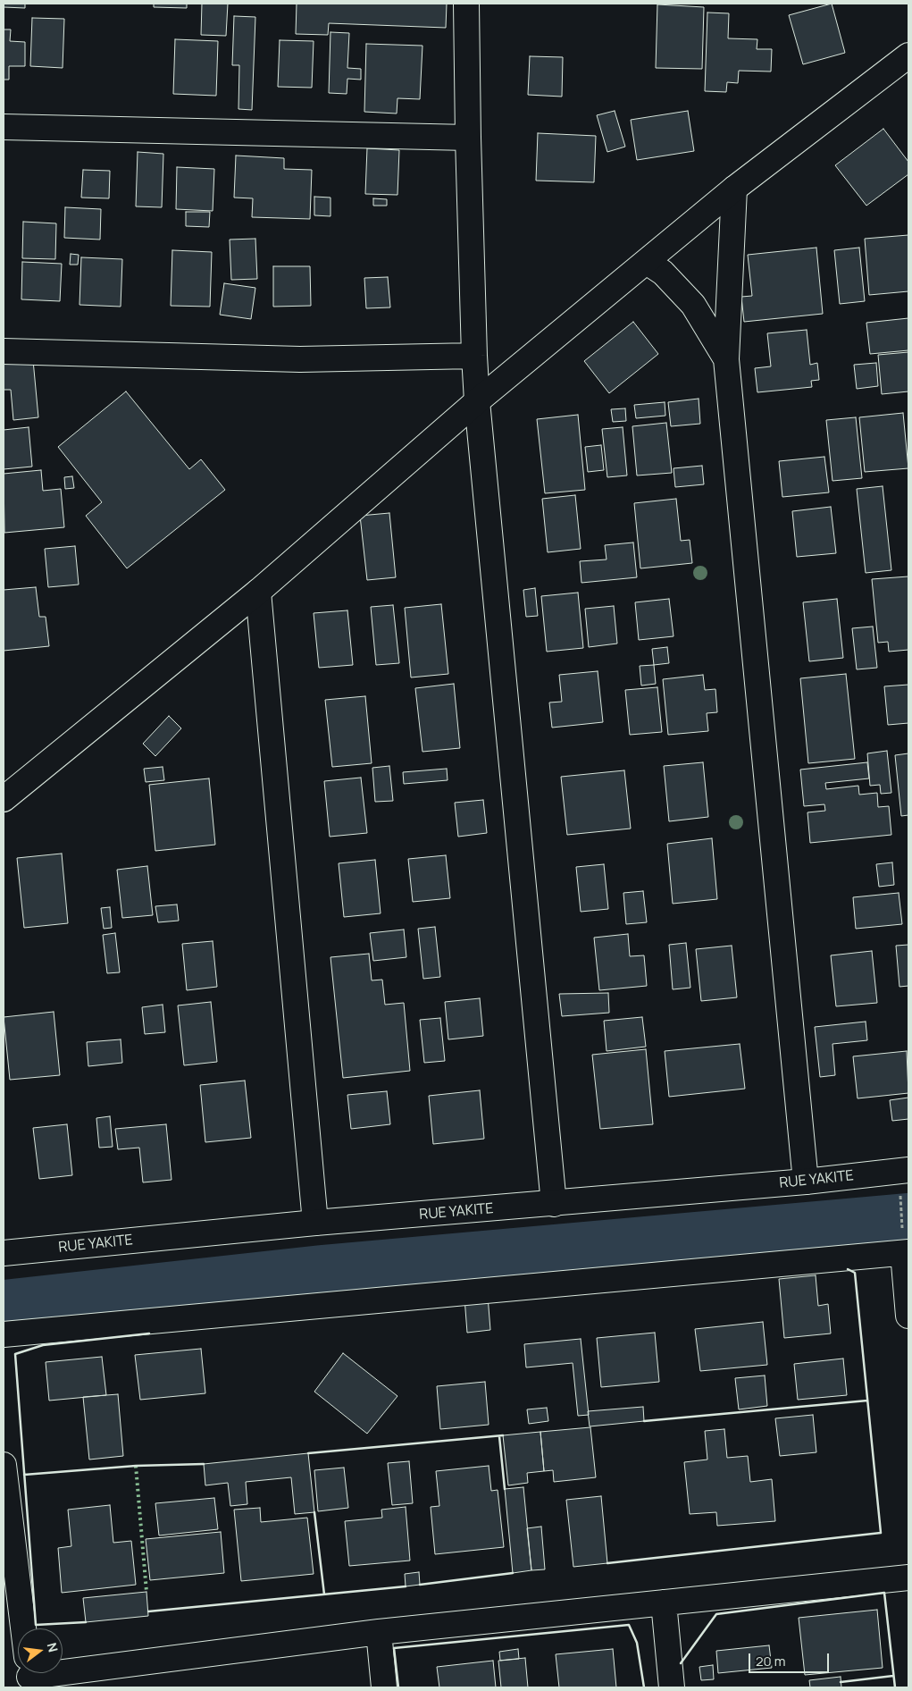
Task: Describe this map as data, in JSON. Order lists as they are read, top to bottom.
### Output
{
  "streets": {
    "street": ["RUE YAKITE"]
  },
  "scale_bar": "20 m",
  "north": "right"
}
